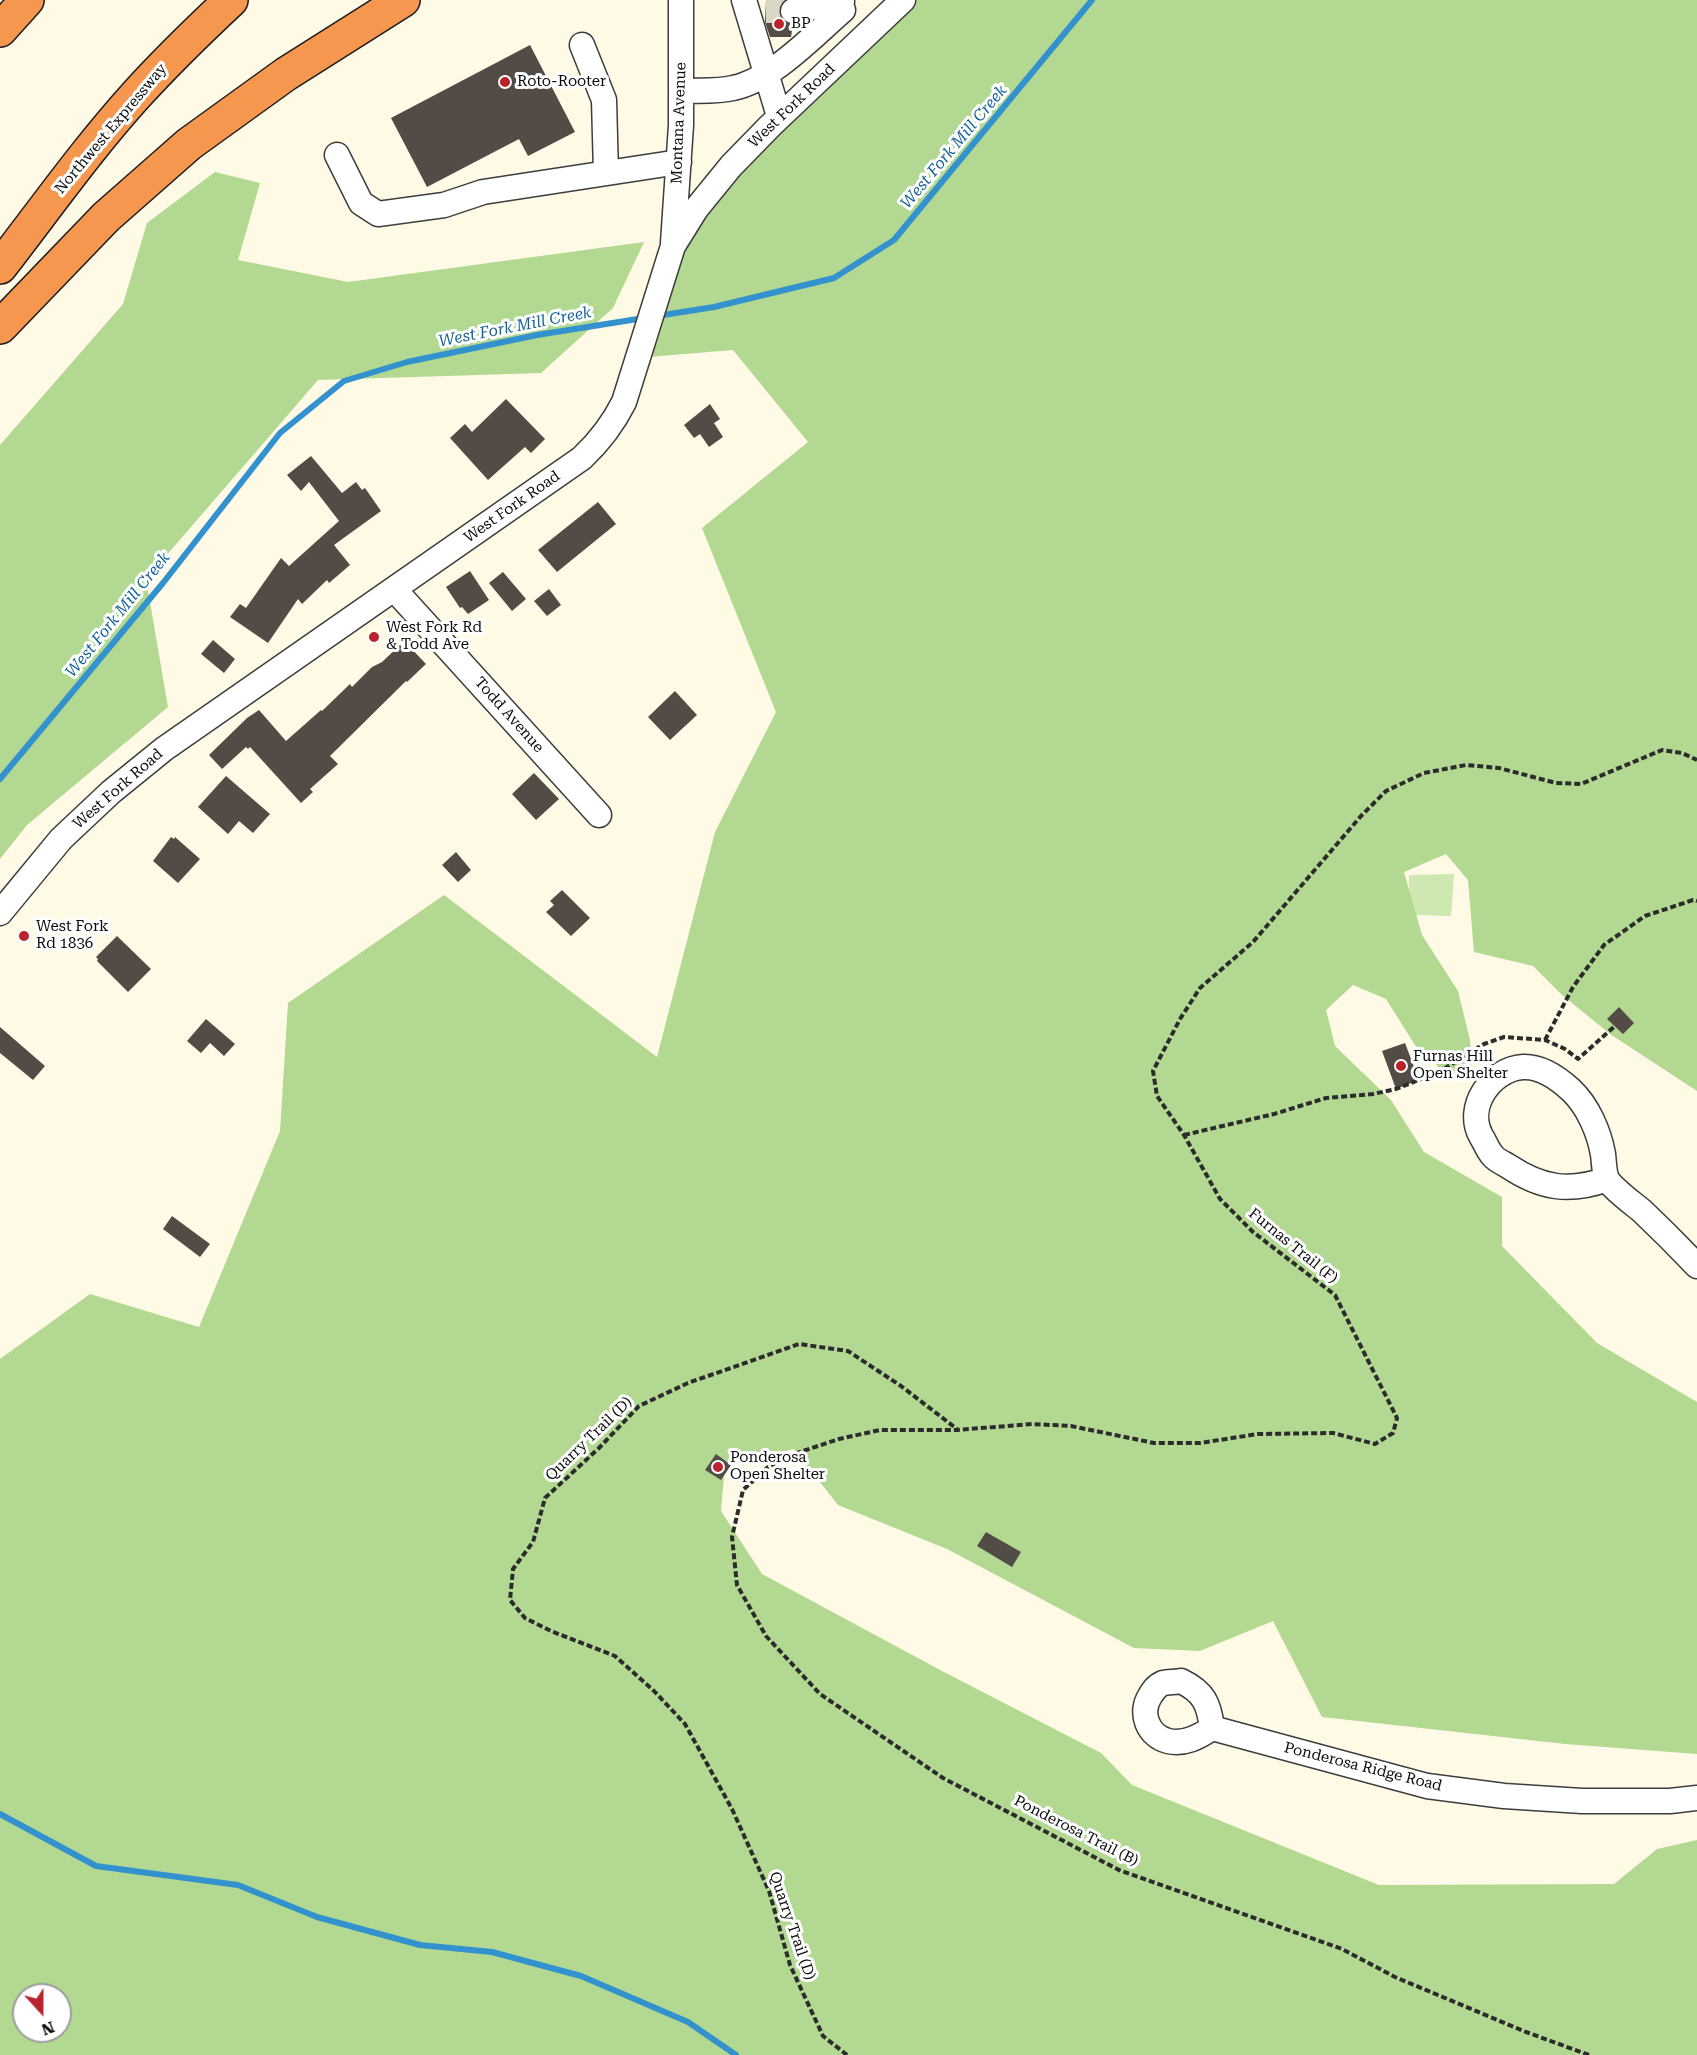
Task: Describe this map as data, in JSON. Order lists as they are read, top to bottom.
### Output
{
  "streets": {
    "highway": ["Northwest Expressway"],
    "street": [
      "West Fork Road",
      "Montana Avenue",
      "Todd Avenue",
      "Ponderosa Ridge Road"
    ],
    "path": ["Furnas Trail (F)", "Quarry Trail (D)", "Ponderosa Trail (B)"]
  },
  "crossings": [
    ["West Fork Road", "Montana Avenue"],
    ["West Fork Road", "Todd Avenue"],
    ["Furnas Trail (F)", "Quarry Trail (D)"],
    ["Furnas Trail (F)", "Ponderosa Trail (B)"]
  ],
  "water": ["West Fork Mill Creek"],
  "places": [
    "BP",
    "Roto-Rooter",
    "West Fork Rd & Todd Ave",
    "West Fork Rd 1836",
    "Furnas Hill Open Shelter",
    "Ponderosa Open Shelter"
  ],
  "north": "bottom"
}
